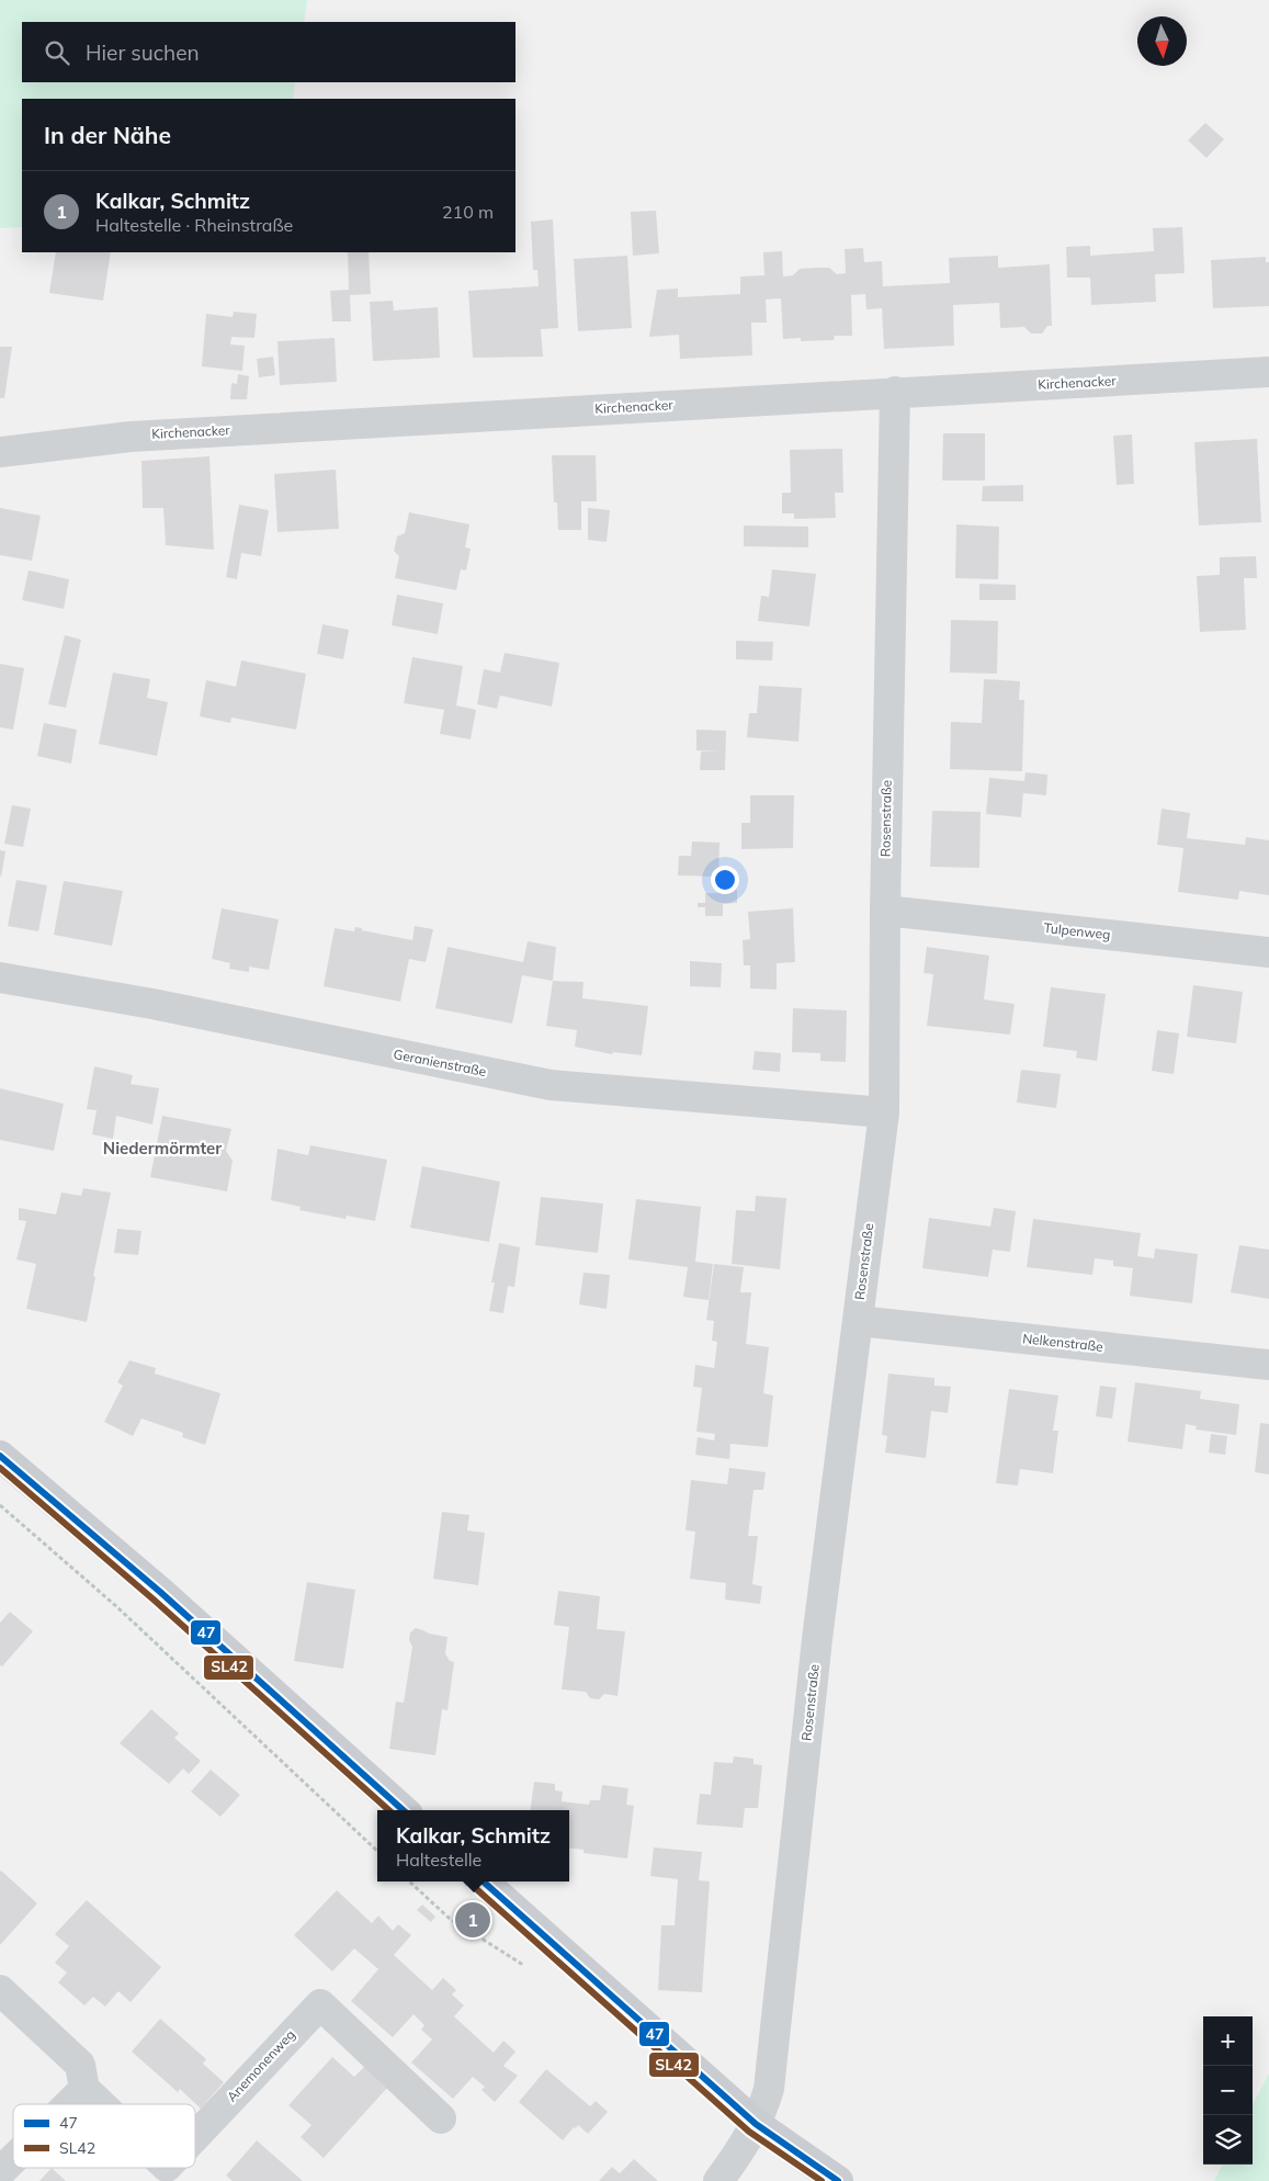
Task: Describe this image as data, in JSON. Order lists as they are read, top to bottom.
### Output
{
  "streets": {
    "street": [
      "Kirchenacker",
      "Rosenstraße",
      "Tulpenweg",
      "Geranienstraße",
      "Nelkenstraße",
      "Anemonenweg"
    ]
  },
  "crossings": [
    ["Kirchenacker", "Rosenstraße"],
    ["Rosenstraße", "Tulpenweg"],
    ["Rosenstraße", "Geranienstraße"],
    ["Rosenstraße", "Nelkenstraße"]
  ],
  "districts": ["Niedermörmter"],
  "lines": ["transit line 47", "transit line SL42"],
  "legend": ["47", "SL42"],
  "north": "bottom",
  "page": {
    "search": "Hier suchen",
    "heading": "In der Nähe",
    "list": [
      {
        "mark": "1",
        "name": "Kalkar, Schmitz",
        "note": "Haltestelle · Rheinstraße",
        "value": "210 m"
      }
    ],
    "popup": ["Kalkar, Schmitz", "Haltestelle"],
    "pins": "1",
    "map_buttons": ["+", "−"]
  }
}
